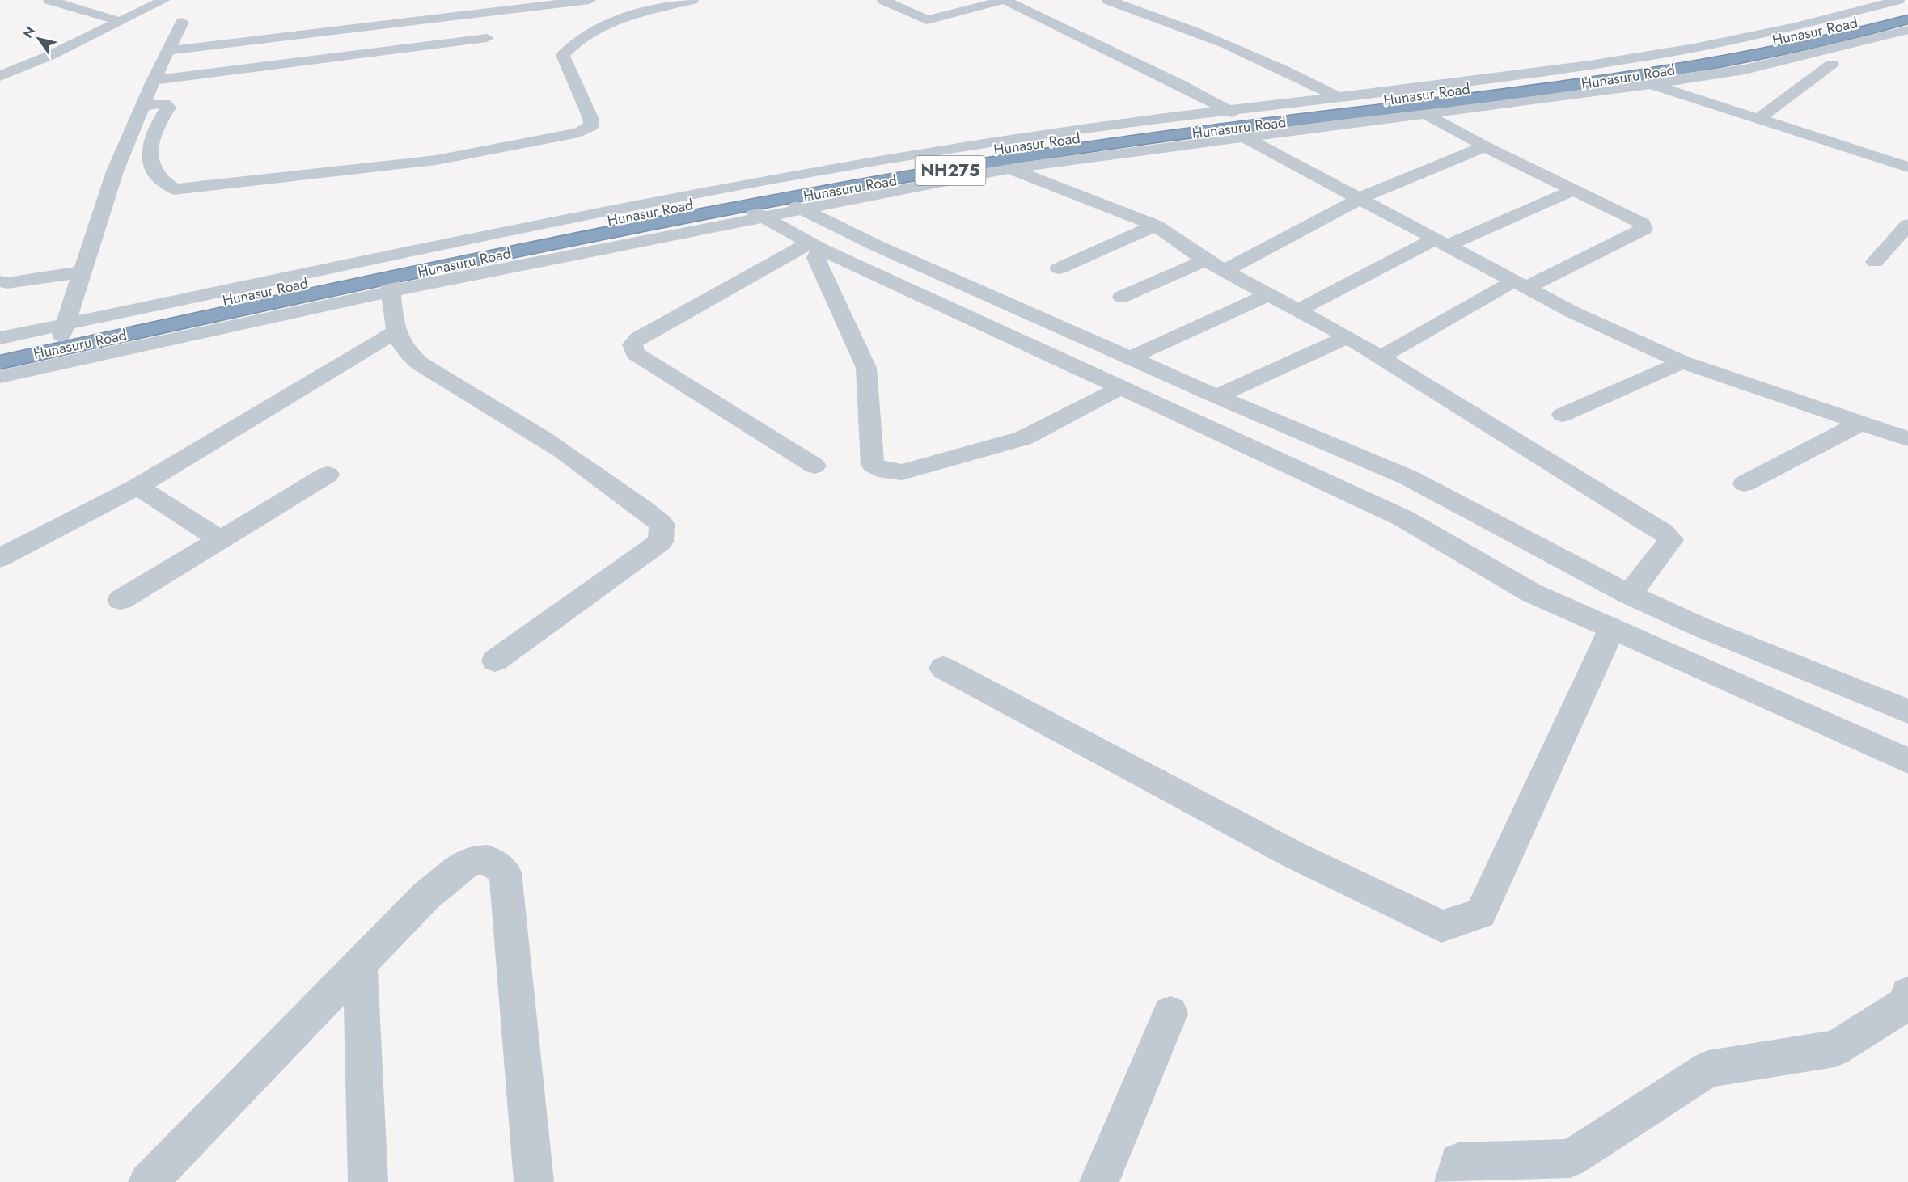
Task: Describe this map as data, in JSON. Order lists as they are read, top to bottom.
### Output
{
  "streets": {
    "highway": ["Hunasur Road", "Hunasuru Road", "NH275"]
  },
  "north": "top left"
}
